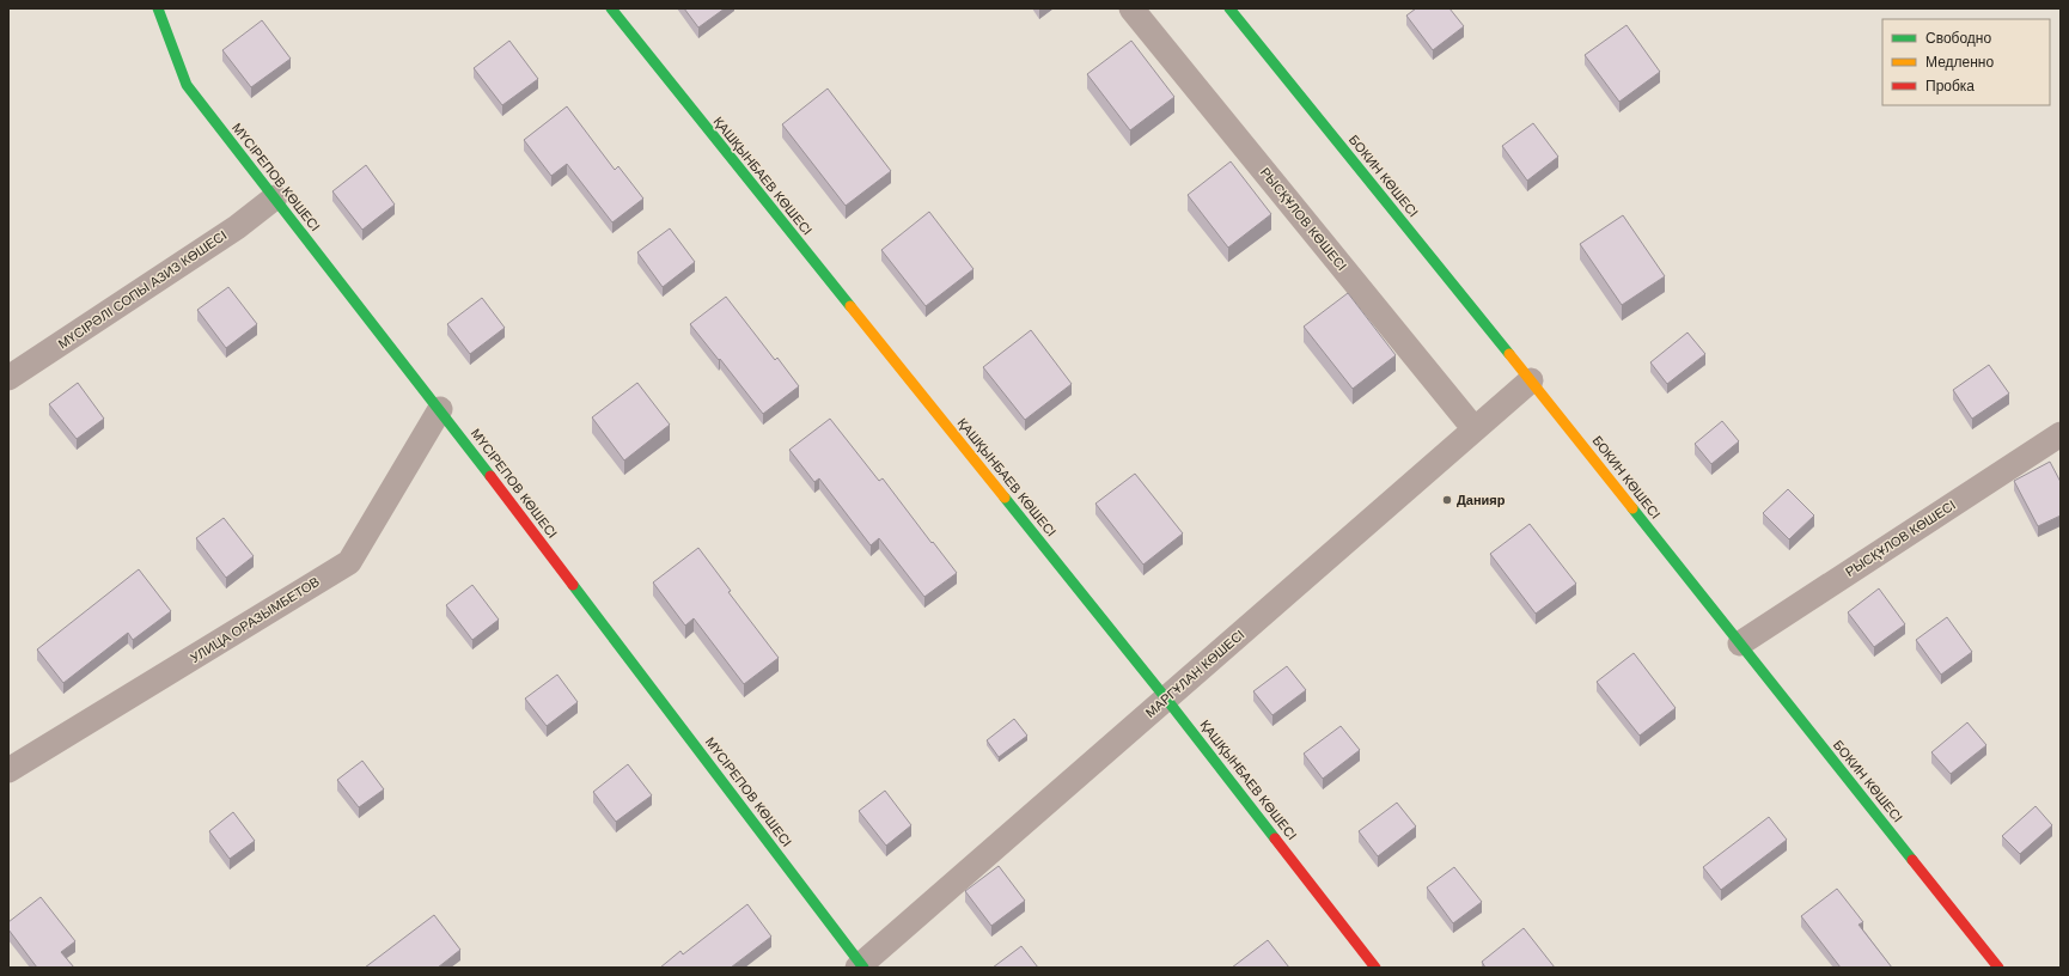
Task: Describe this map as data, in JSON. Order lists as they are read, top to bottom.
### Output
{
  "streets": {
    "street": [
      "ҚАШҚЫНБАЕВ КӨШЕСІ",
      "БОКИН КӨШЕСІ",
      "МҮСІРЕПОВ КӨШЕСІ",
      "РЫСҚҰЛОВ КӨШЕСІ",
      "МҮСІРӘЛІ СОПЫ АЗИЗ КӨШЕСІ",
      "УЛИЦА ОРАЗЫМБЕТОВ",
      "МАРГҰЛАН КӨШЕСІ"
    ]
  },
  "crossings": [
    ["ҚАШҚЫНБАЕВ КӨШЕСІ", "МАРГҰЛАН КӨШЕСІ"],
    ["БОКИН КӨШЕСІ", "РЫСҚҰЛОВ КӨШЕСІ"],
    ["БОКИН КӨШЕСІ", "МАРГҰЛАН КӨШЕСІ"],
    ["МҮСІРЕПОВ КӨШЕСІ", "МҮСІРӘЛІ СОПЫ АЗИЗ КӨШЕСІ"],
    ["МҮСІРЕПОВ КӨШЕСІ", "УЛИЦА ОРАЗЫМБЕТОВ"],
    ["МҮСІРЕПОВ КӨШЕСІ", "МАРГҰЛАН КӨШЕСІ"],
    ["РЫСҚҰЛОВ КӨШЕСІ", "МАРГҰЛАН КӨШЕСІ"]
  ],
  "places": ["Данияр"],
  "legend": ["Свободно", "Медленно", "Пробка"]
}
